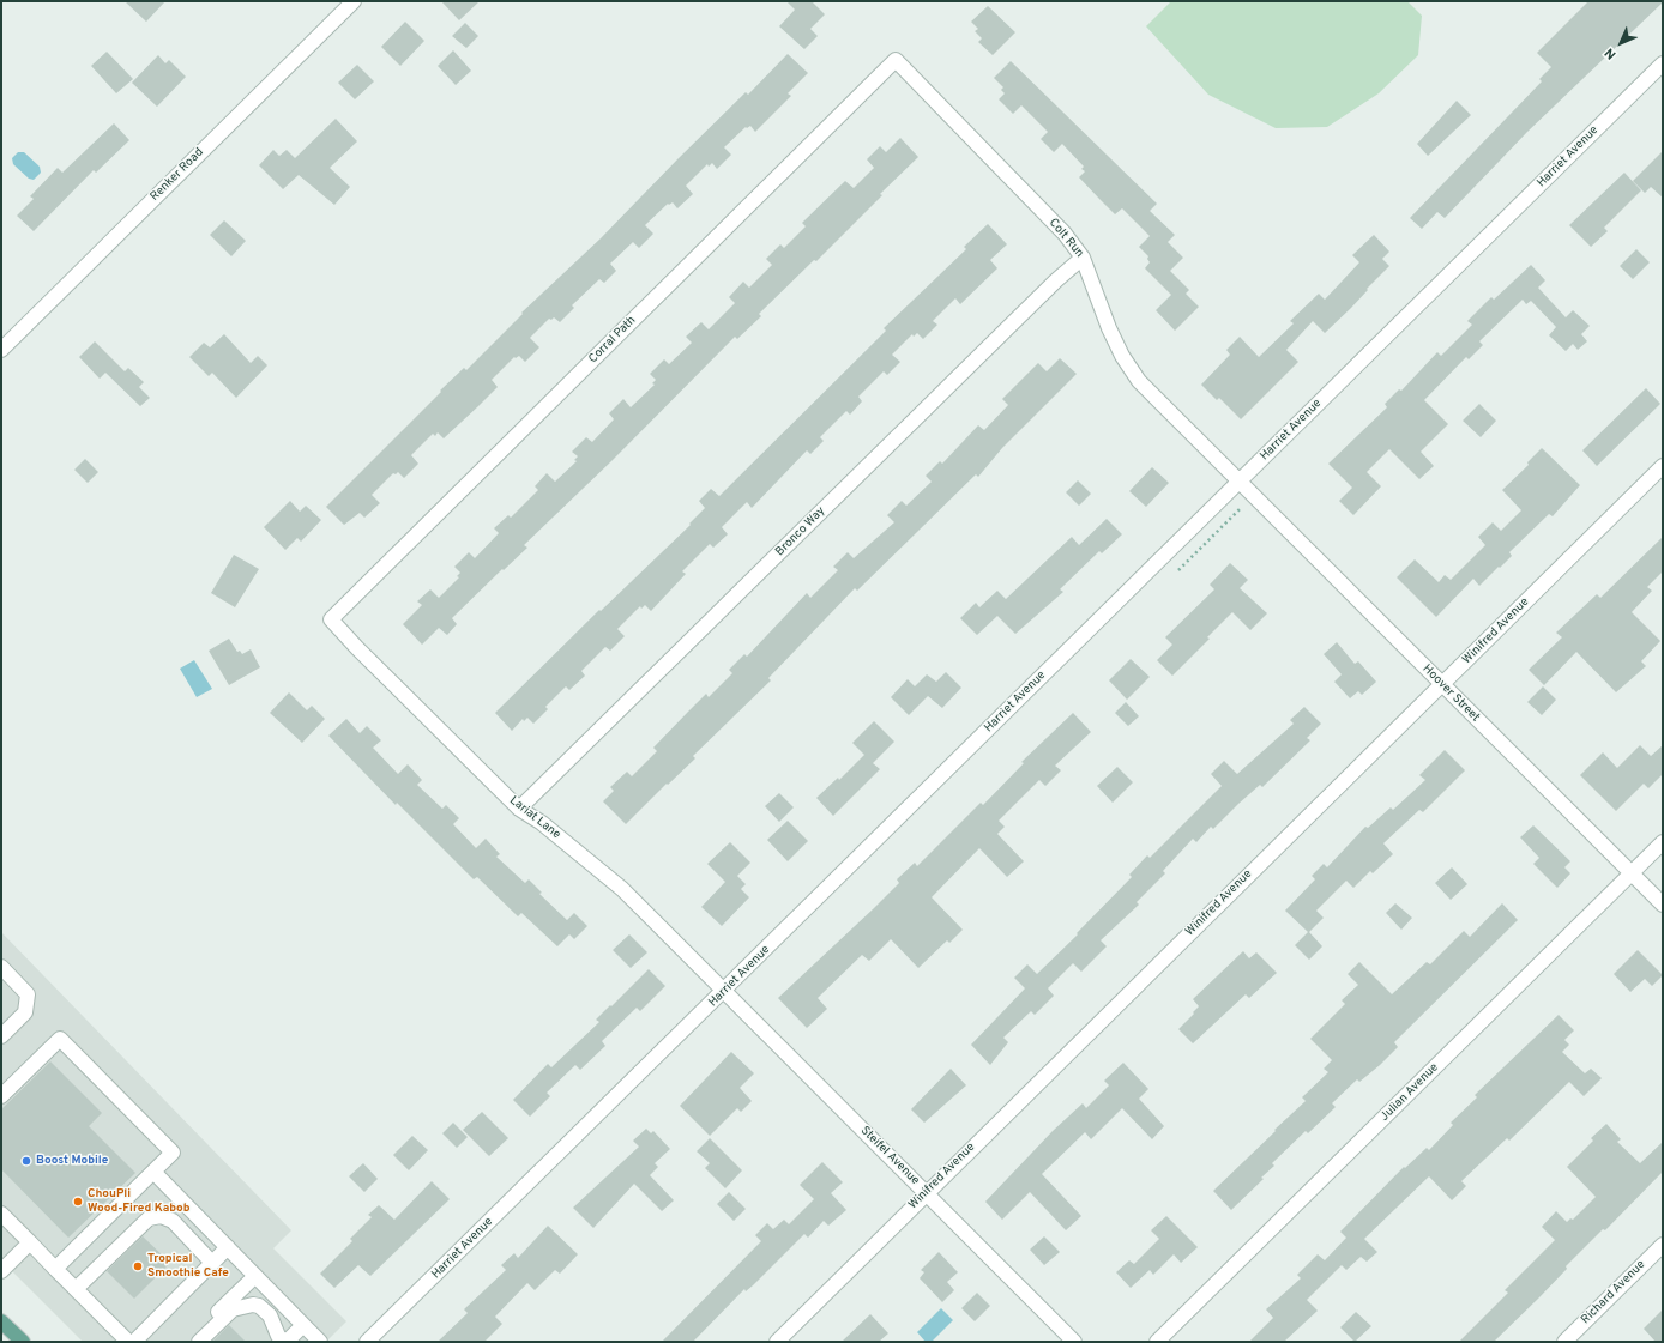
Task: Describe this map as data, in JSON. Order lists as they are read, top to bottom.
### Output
{
  "streets": {
    "street": [
      "Harriet Avenue",
      "Renker Road",
      "Colt Run",
      "Corral Path",
      "Bronco Way",
      "Winifred Avenue",
      "Hoover Street",
      "Lariat Lane",
      "Julian Avenue",
      "Steifel Avenue",
      "Richard Avenue"
    ]
  },
  "crossings": [
    ["Harriet Avenue", "Colt Run"],
    ["Harriet Avenue", "Hoover Street"],
    ["Harriet Avenue", "Lariat Lane"],
    ["Harriet Avenue", "Steifel Avenue"],
    ["Colt Run", "Corral Path"],
    ["Colt Run", "Bronco Way"],
    ["Colt Run", "Hoover Street"],
    ["Corral Path", "Lariat Lane"],
    ["Bronco Way", "Lariat Lane"],
    ["Winifred Avenue", "Hoover Street"],
    ["Winifred Avenue", "Steifel Avenue"],
    ["Hoover Street", "Julian Avenue"],
    ["Lariat Lane", "Steifel Avenue"]
  ],
  "places": ["Boost Mobile", "ChouPli Wood-Fired Kabob", "Tropical Smoothie Cafe"],
  "north": "bottom left"
}
